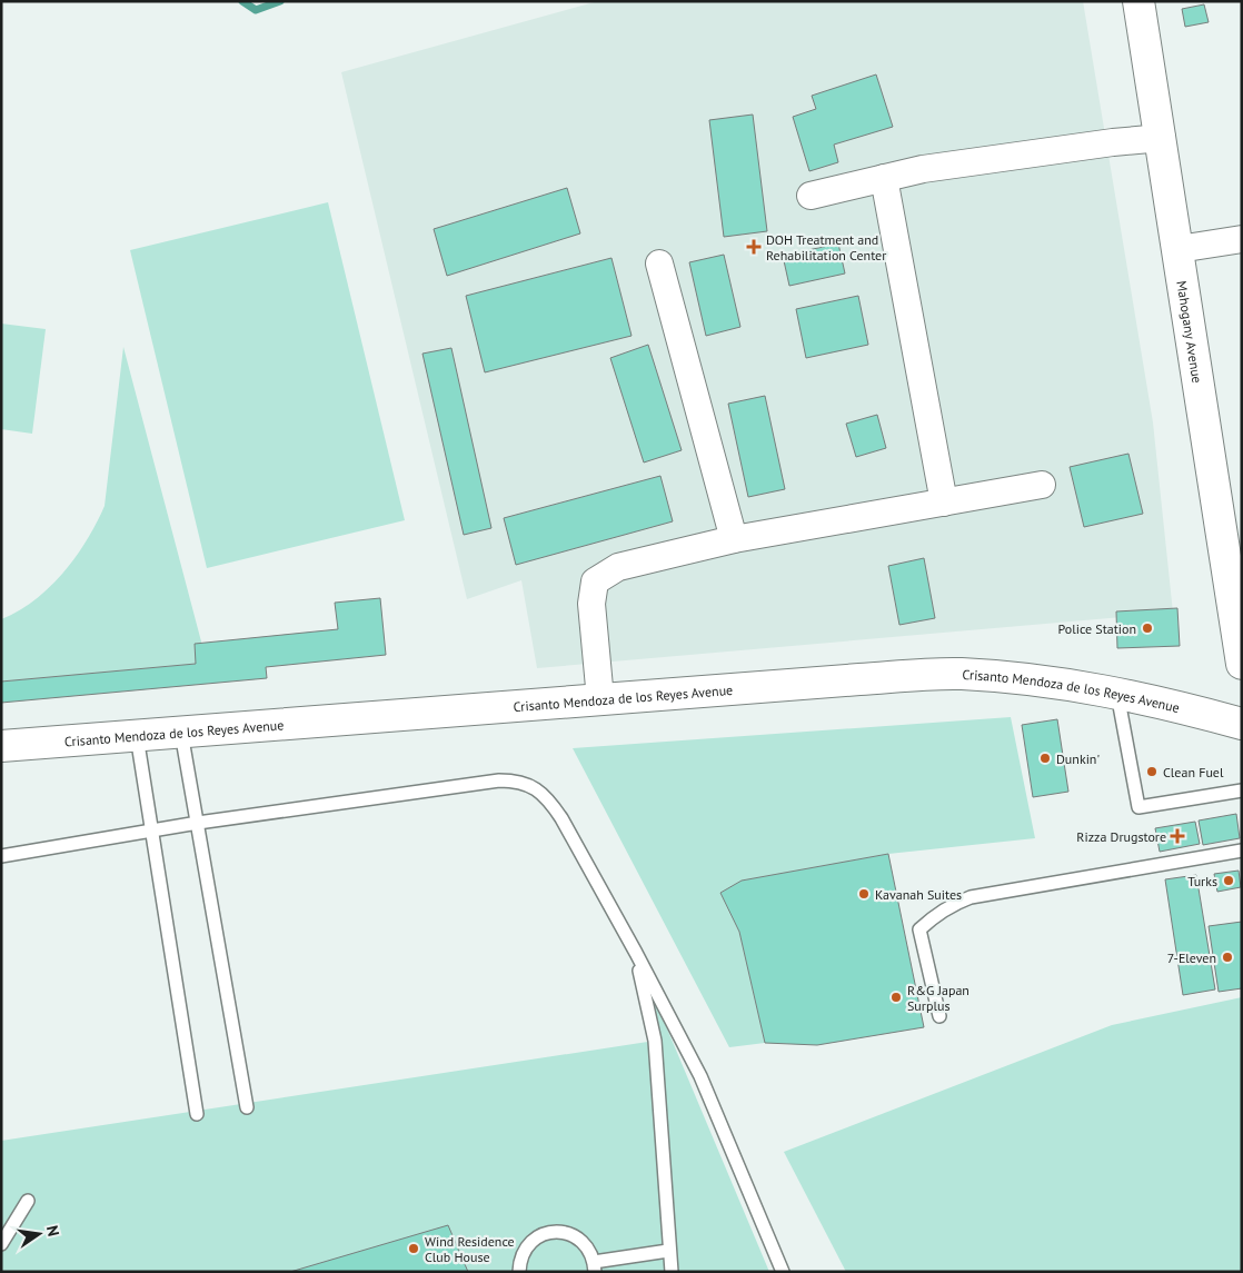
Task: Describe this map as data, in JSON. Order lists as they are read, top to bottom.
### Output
{
  "streets": {
    "main road": ["Mahogany Avenue", "Crisanto Mendoza de los Reyes Avenue"]
  },
  "places": {
    "health": ["DOH Treatment and Rehabilitation Center", "Rizza Drugstore"],
    "other": [
      "Police Station",
      "Dunkin'",
      "Clean Fuel",
      "Turks",
      "Kavanah Suites",
      "7-Eleven",
      "R&G Japan Surplus",
      "Wind Residence Club House"
    ]
  },
  "north": "right"
}
